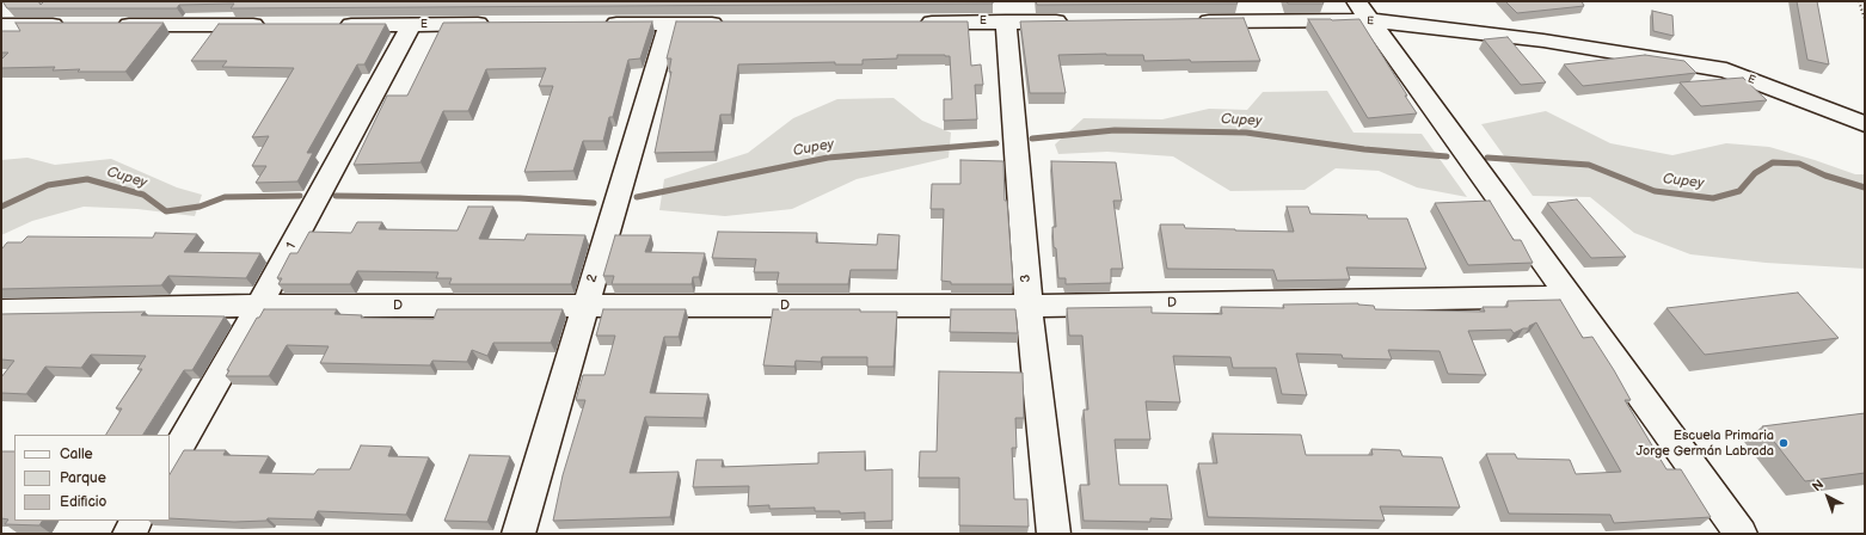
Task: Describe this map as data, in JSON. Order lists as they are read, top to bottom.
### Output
{
  "streets": {
    "street": [
      "E",
      "1",
      "2",
      "3",
      "D"
    ]
  },
  "crossings": [
    ["E", "1"],
    ["E", "3"],
    ["1", "D"],
    ["2", "D"],
    ["3", "D"]
  ],
  "water": ["Cupey"],
  "places": ["Escuela Primaria Jorge Germán Labrada"],
  "legend": ["Calle", "Parque", "Edificio"],
  "north": "top left"
}
